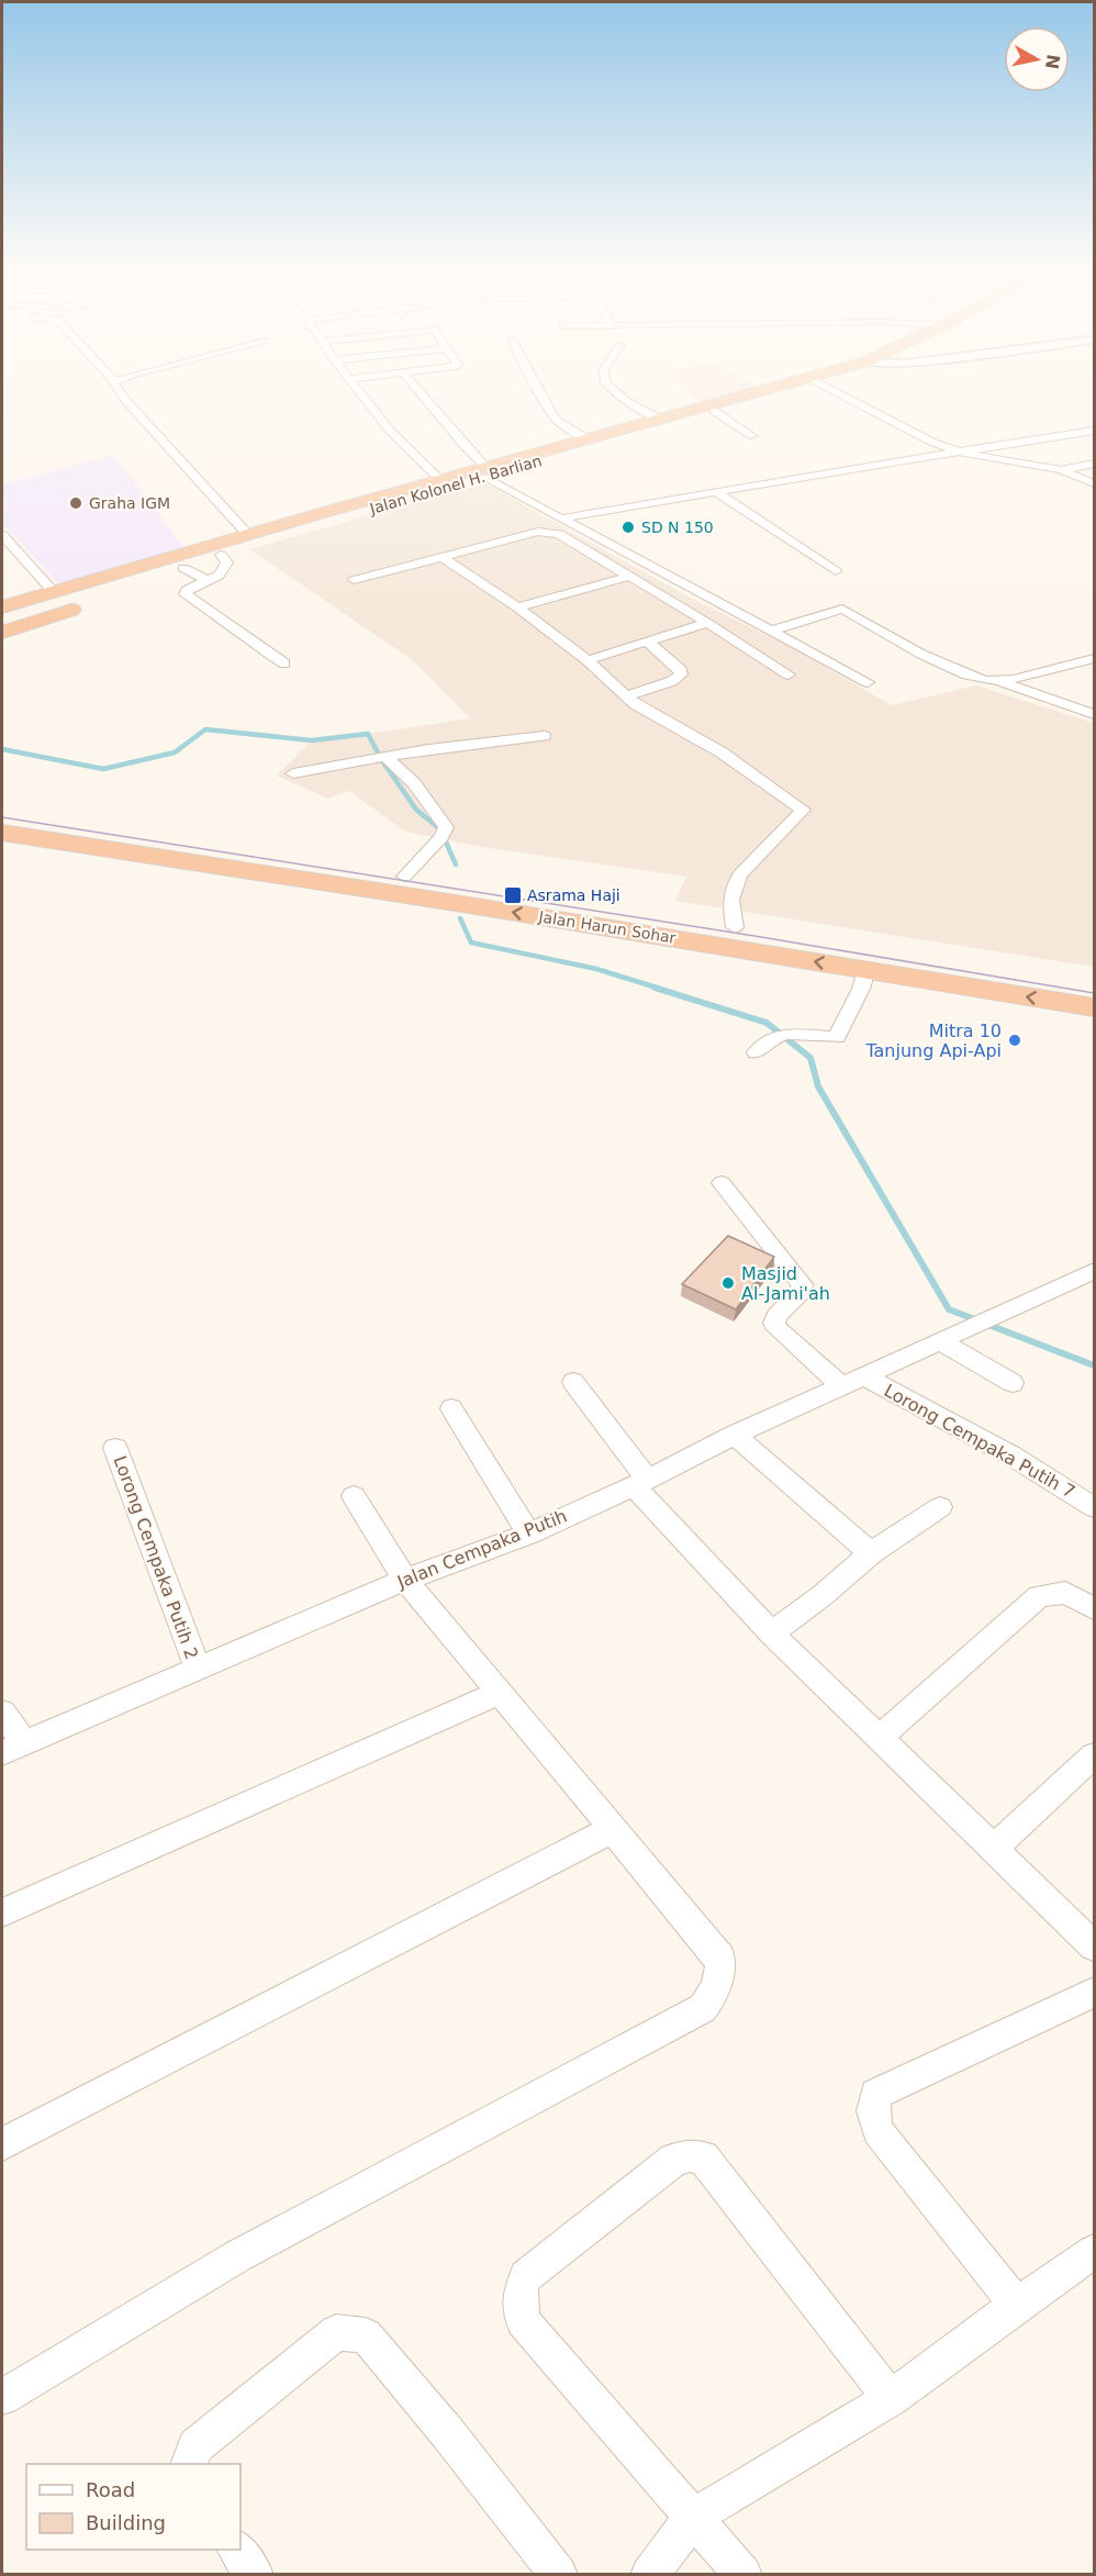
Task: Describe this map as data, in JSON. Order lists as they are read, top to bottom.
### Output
{
  "streets": {
    "highway": ["Jalan Kolonel H. Barlian", "Jalan Harun Sohar"],
    "street": ["Lorong Cempaka Putih 7", "Jalan Cempaka Putih", "Lorong Cempaka Putih 2"]
  },
  "crossings": [
    ["Lorong Cempaka Putih 7", "Jalan Cempaka Putih"],
    ["Jalan Cempaka Putih", "Lorong Cempaka Putih 2"]
  ],
  "places": {
    "other": [
      "Graha IGM",
      "SD N 150",
      "Mitra 10 Tanjung Api-Api",
      "Masjid Al-Jami'ah"
    ],
    "transit": ["Asrama Haji"]
  },
  "legend": ["Road", "Building"],
  "north": "right"
}
